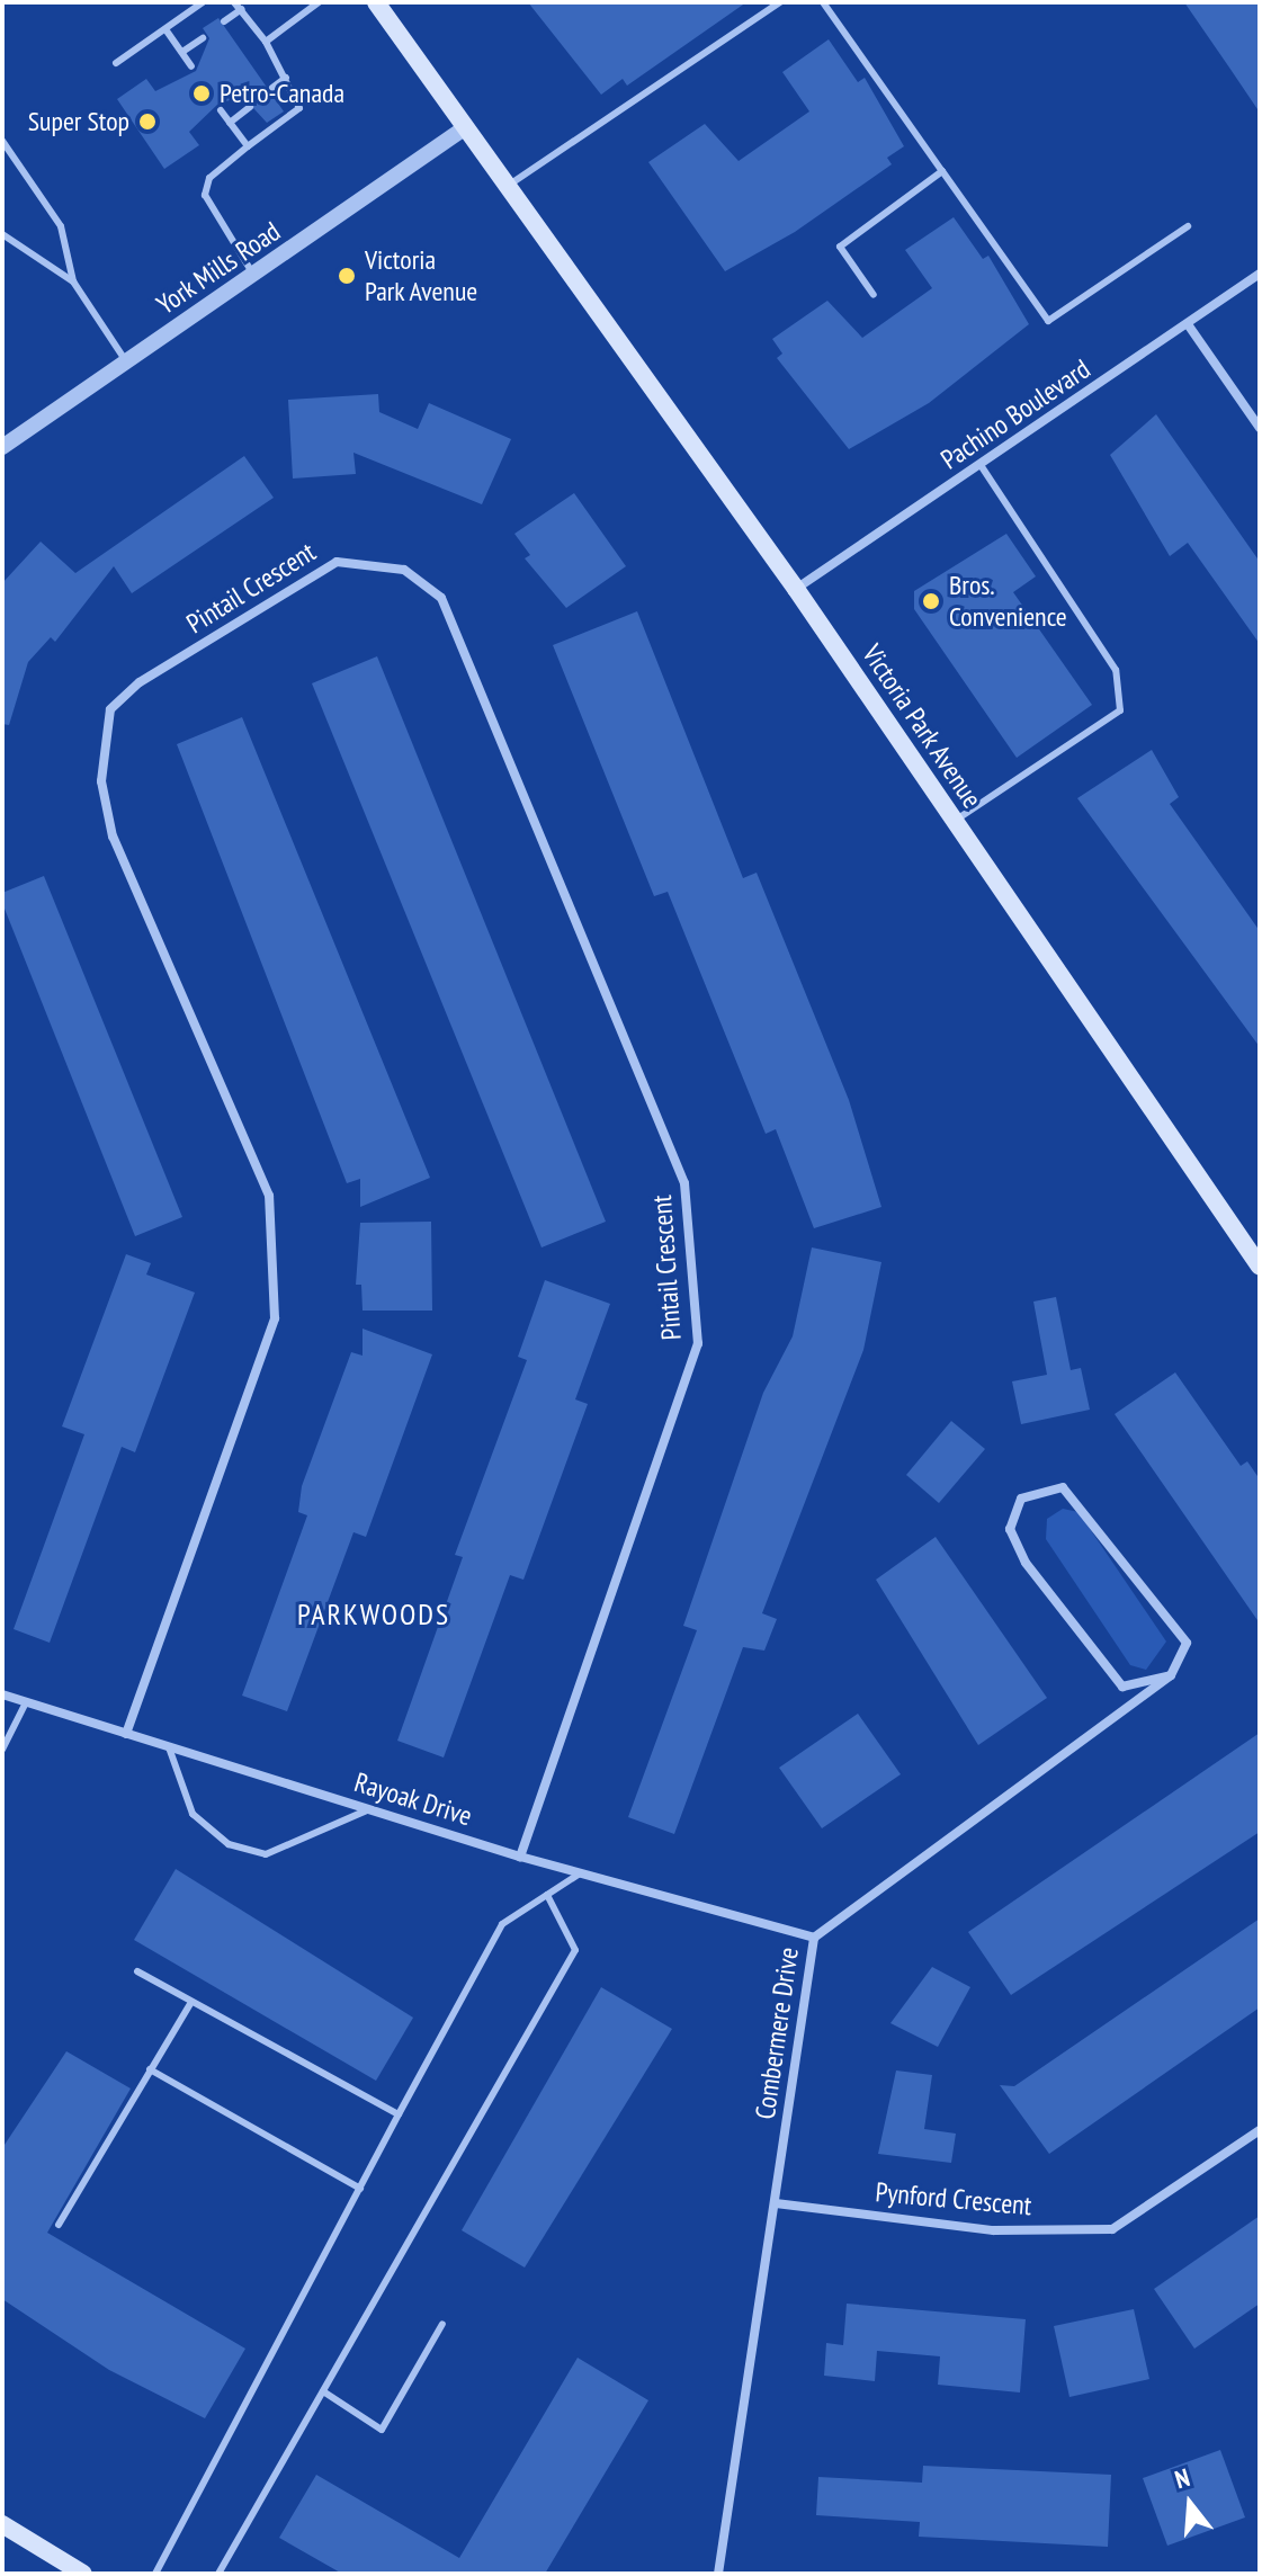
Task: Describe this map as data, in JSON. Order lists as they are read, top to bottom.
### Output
{
  "streets": {
    "main road": ["Victoria Park Avenue"],
    "street": [
      "York Mills Road",
      "Pachino Boulevard",
      "Pintail Crescent",
      "Rayoak Drive",
      "Combermere Drive",
      "Pynford Crescent"
    ]
  },
  "crossings": [
    ["York Mills Road", "Victoria Park Avenue"],
    ["Pachino Boulevard", "Victoria Park Avenue"],
    ["Pintail Crescent", "Rayoak Drive"],
    ["Rayoak Drive", "Combermere Drive"],
    ["Combermere Drive", "Pynford Crescent"]
  ],
  "districts": ["PARKWOODS"],
  "places": [
    "Petro-Canada",
    "Super Stop",
    "Victoria Park Avenue",
    "Bros. Convenience"
  ],
  "north": "top"
}
